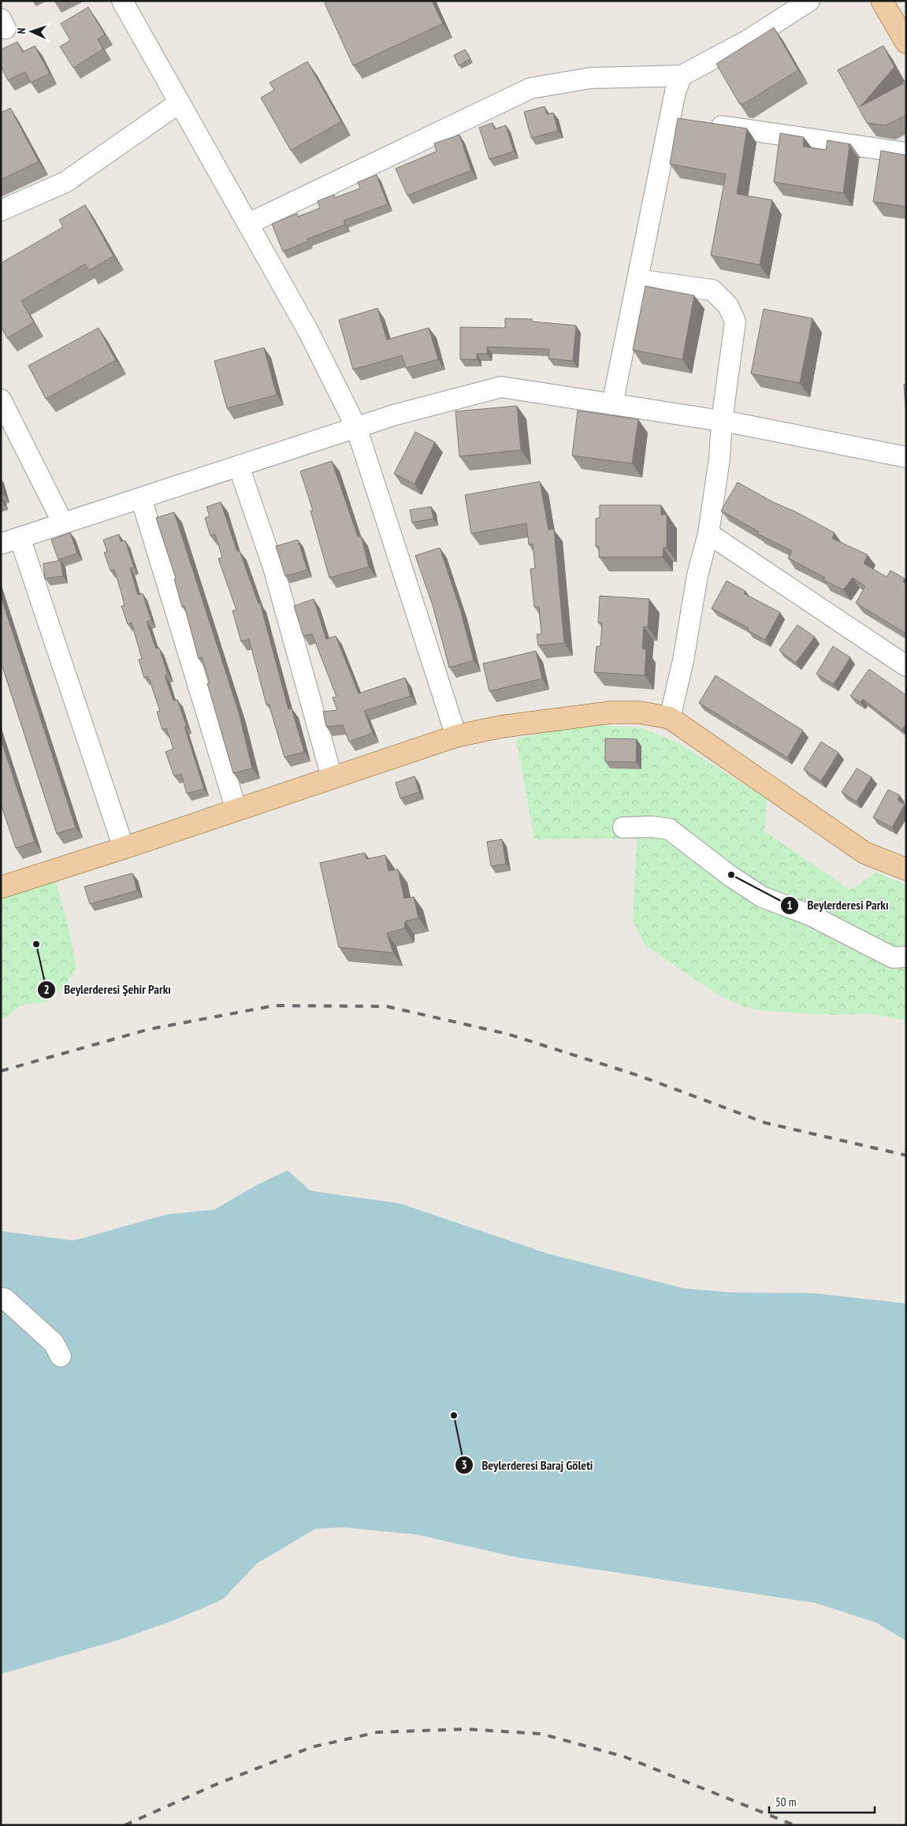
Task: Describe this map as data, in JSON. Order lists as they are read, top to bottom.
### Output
{
  "places": ["Beylerderesi Parkı", "Beylerderesi Şehir Parkı", "Beylerderesi Baraj Göleti"],
  "scale_bar": "50 m",
  "north": "left"
}
